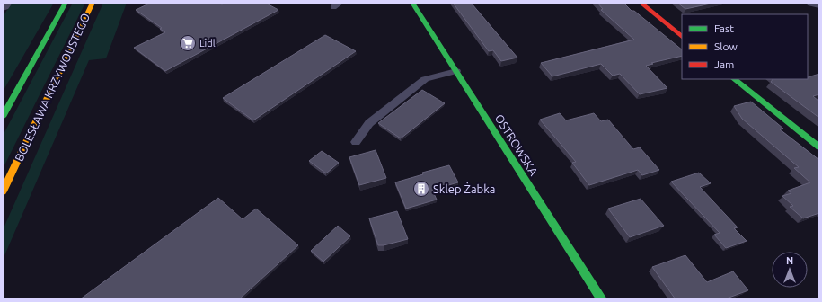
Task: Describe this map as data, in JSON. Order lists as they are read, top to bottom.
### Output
{
  "streets": {
    "street": ["BOLESŁAWA KRZYWOUSTEGO", "OSTROWSKA"]
  },
  "places": {
    "supermarket": ["Lidl"],
    "building": ["Sklep Żabka"]
  },
  "legend": ["Fast", "Slow", "Jam"],
  "north": "top"
}
